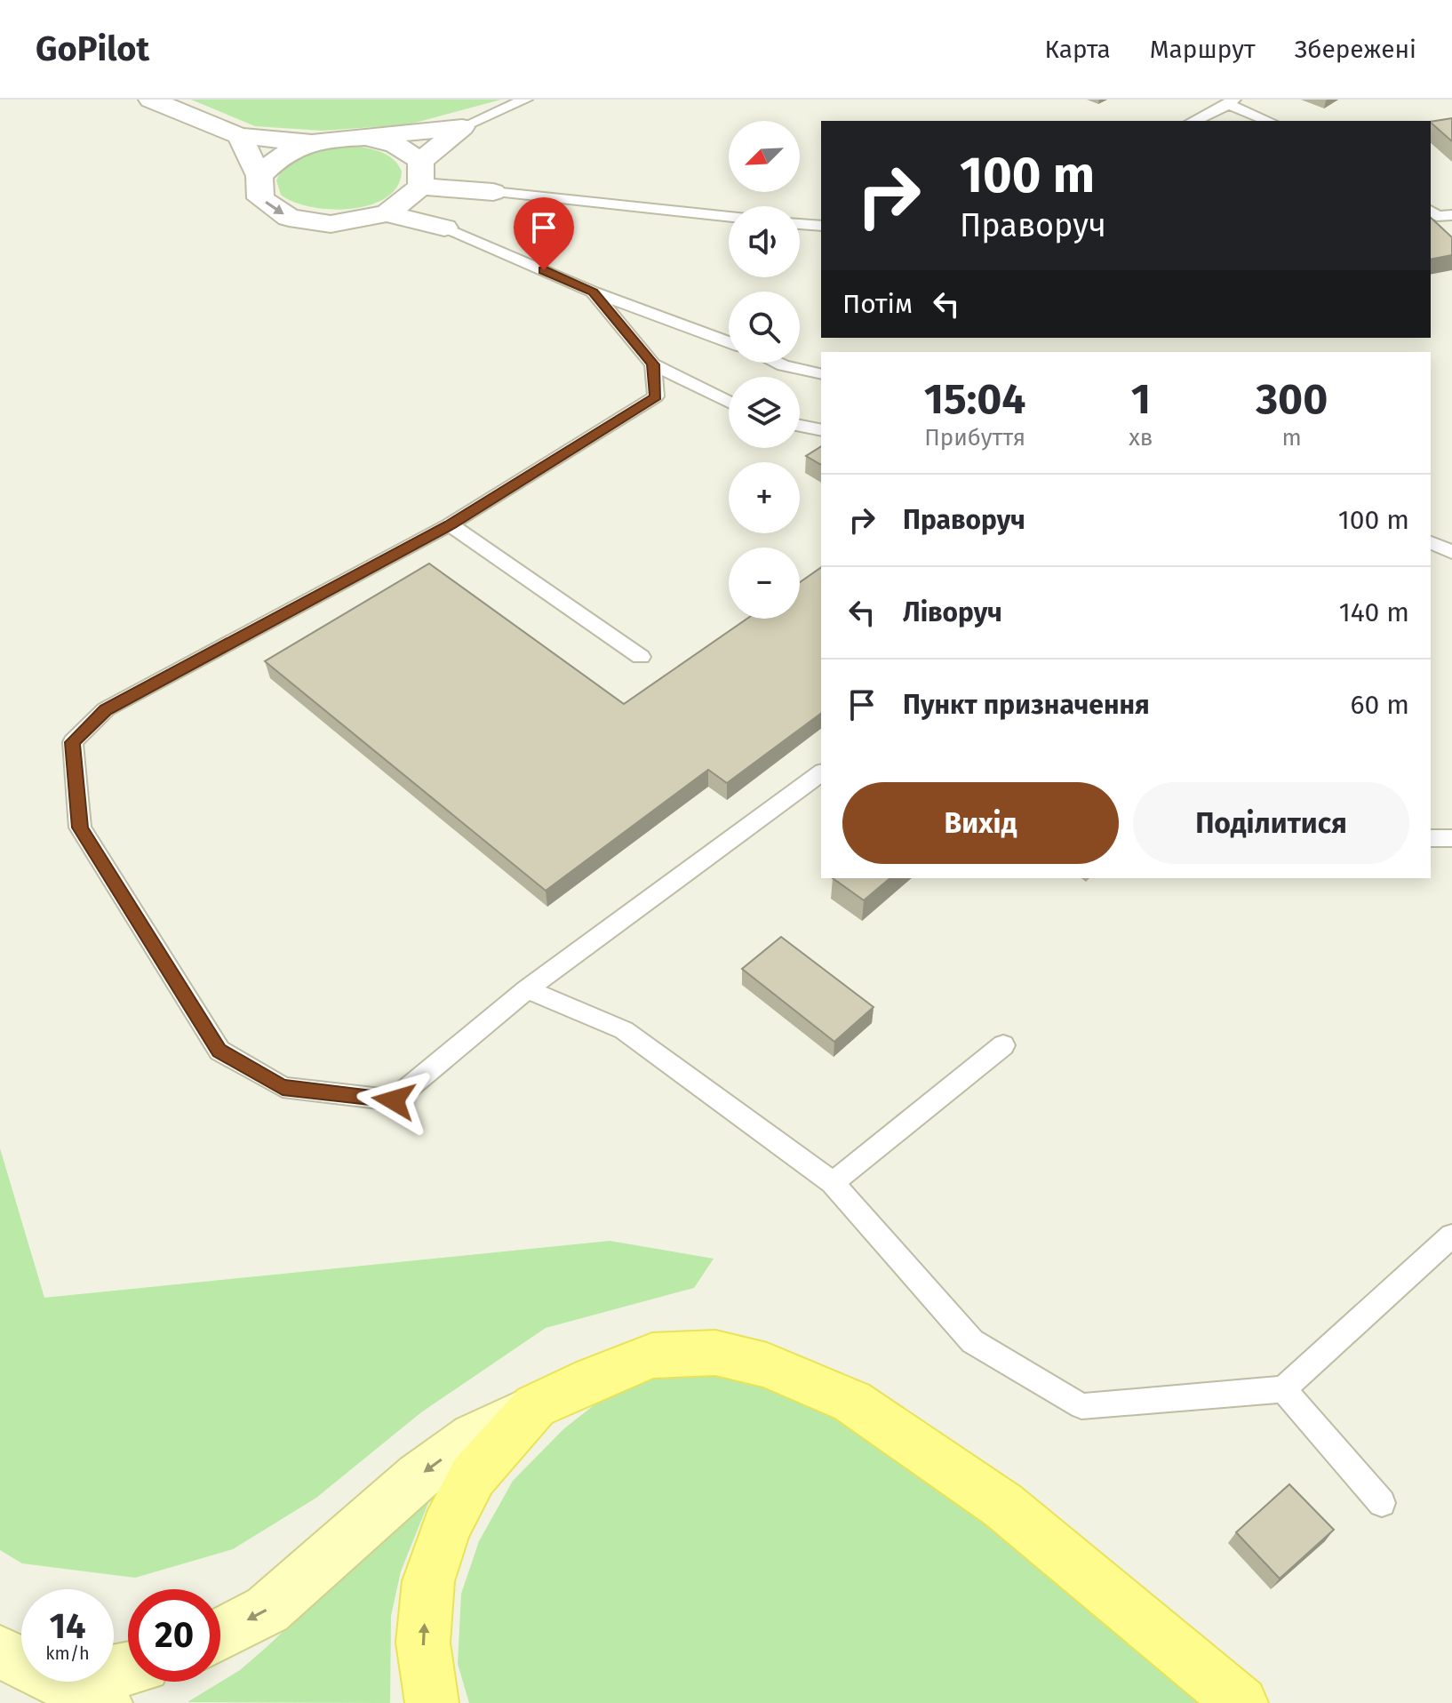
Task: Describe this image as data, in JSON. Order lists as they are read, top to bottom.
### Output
{
  "north": "bottom left",
  "page": {
    "header": "GoPilot",
    "nav": ["Карта", "Маршрут", "Збережені"],
    "map_buttons": ["+", "−"],
    "turn": ["100 m", "Праворуч"],
    "then": "Потім",
    "eta": [
      "15:04",
      "Прибуття",
      "1",
      "хв",
      "300",
      "m"
    ],
    "list": [
      {
        "name": "Праворуч",
        "value": "100 m"
      },
      {
        "name": "Ліворуч",
        "value": "140 m"
      },
      {
        "name": "Пункт призначення",
        "value": "60 m"
      }
    ],
    "buttons": ["Вихід", "Поділитися"],
    "speed": "14 km/h",
    "limit": "20"
  }
}
